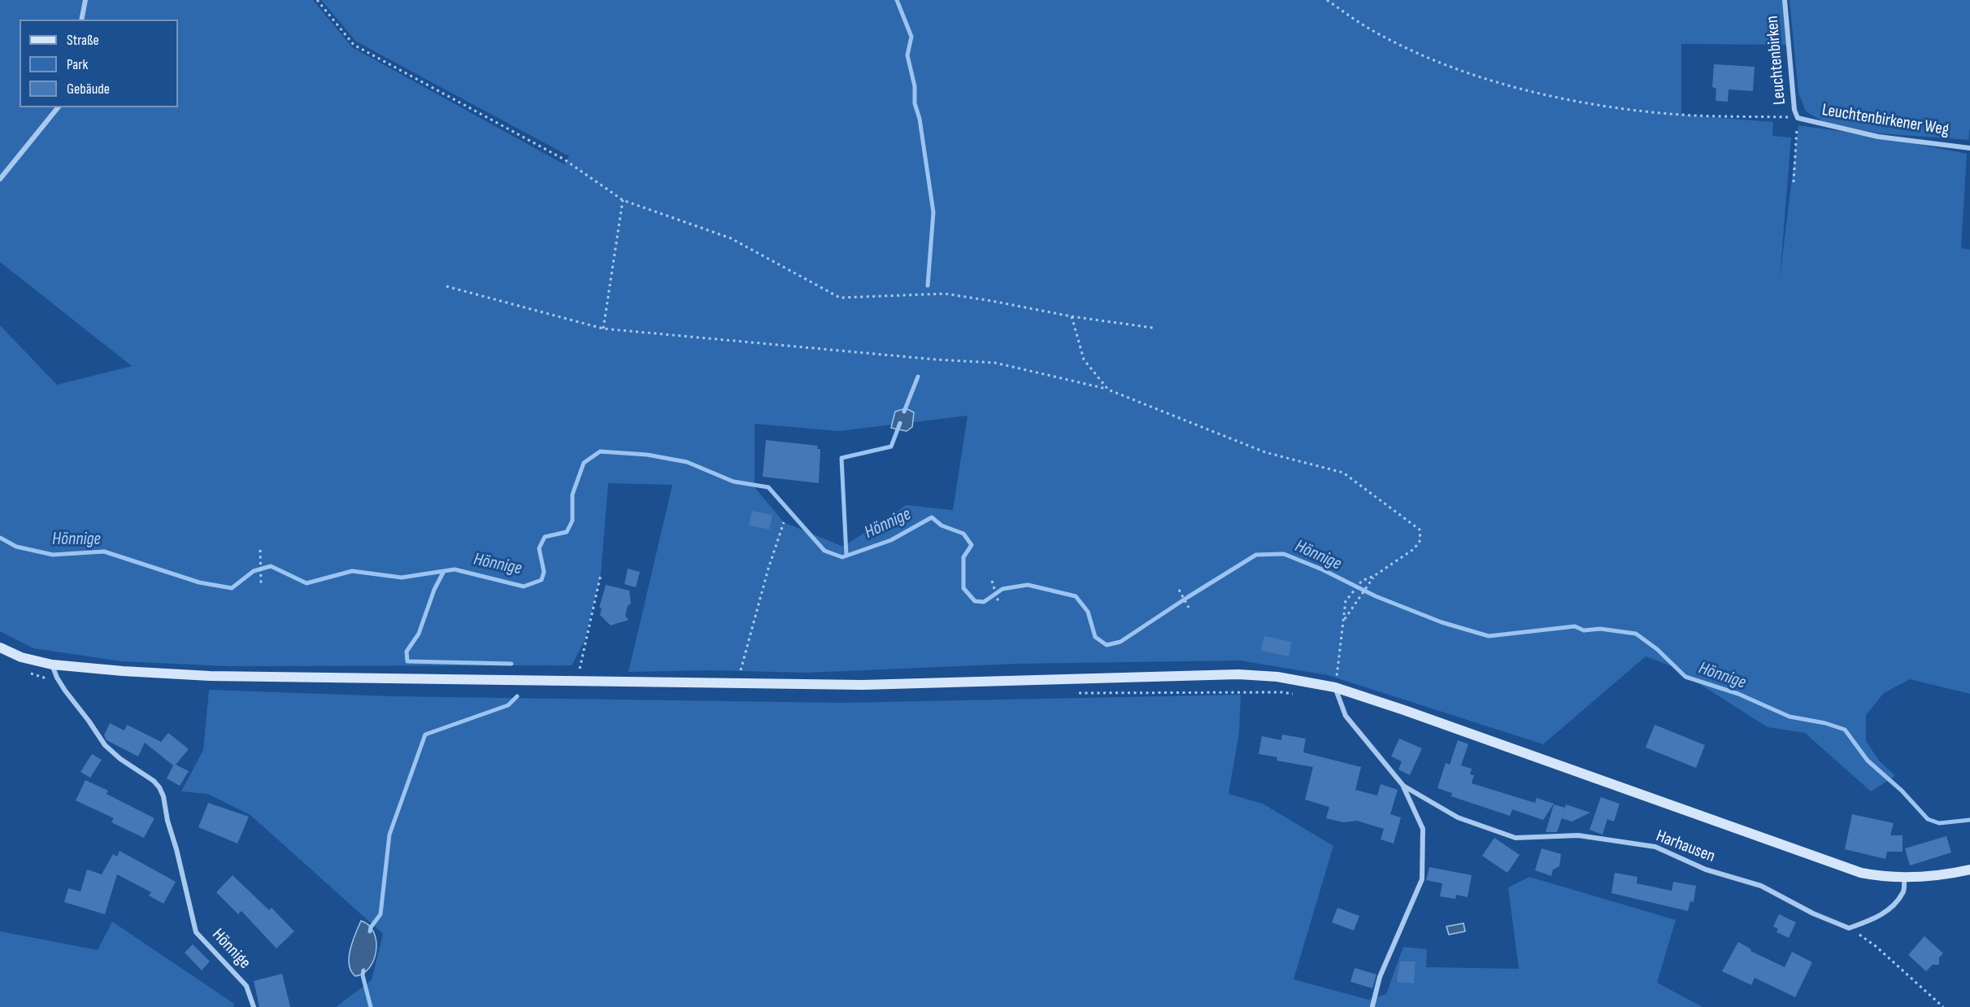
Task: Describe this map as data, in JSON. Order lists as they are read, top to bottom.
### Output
{
  "streets": {
    "street": [
      "Leuchtenbirken",
      "Leuchtenbirkener Weg",
      "Harhausen",
      "Hönnige"
    ]
  },
  "crossings": [
    ["Leuchtenbirken", "Leuchtenbirkener Weg"]
  ],
  "water": ["Hönnige"],
  "legend": ["Straße", "Park", "Gebäude"]
}
